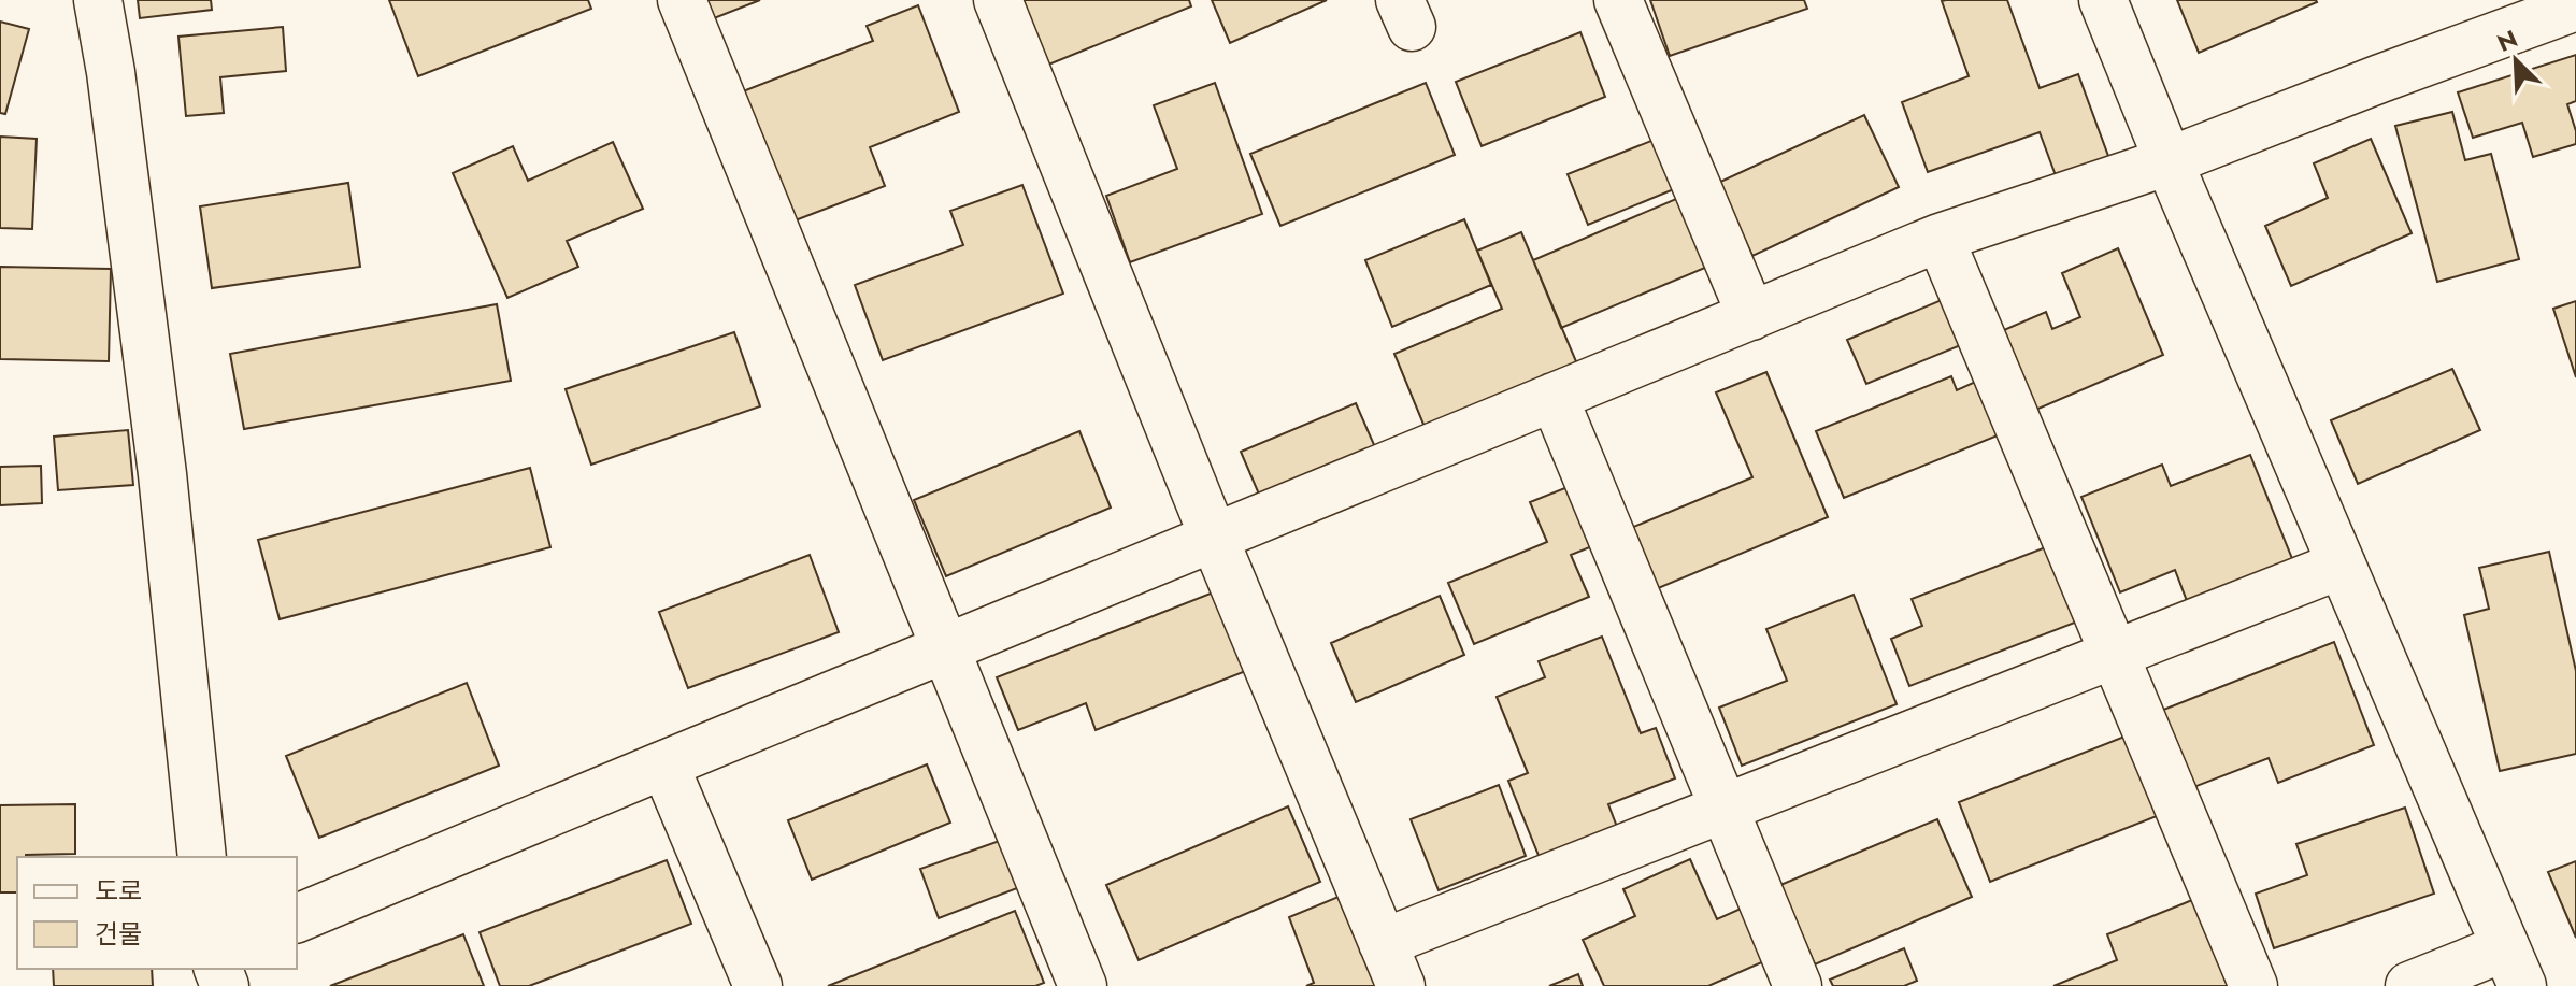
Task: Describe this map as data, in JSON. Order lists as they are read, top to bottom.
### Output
{
  "legend": ["도로", "건물"],
  "north": "top left"
}
